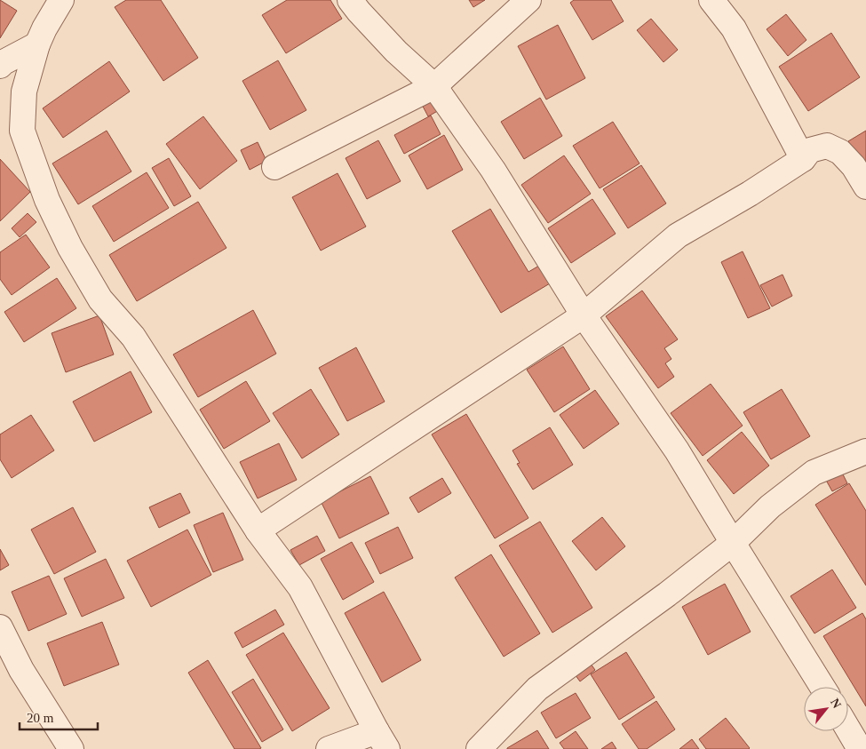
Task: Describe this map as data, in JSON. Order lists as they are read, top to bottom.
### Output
{
  "scale_bar": "20 m",
  "north": "top right"
}
